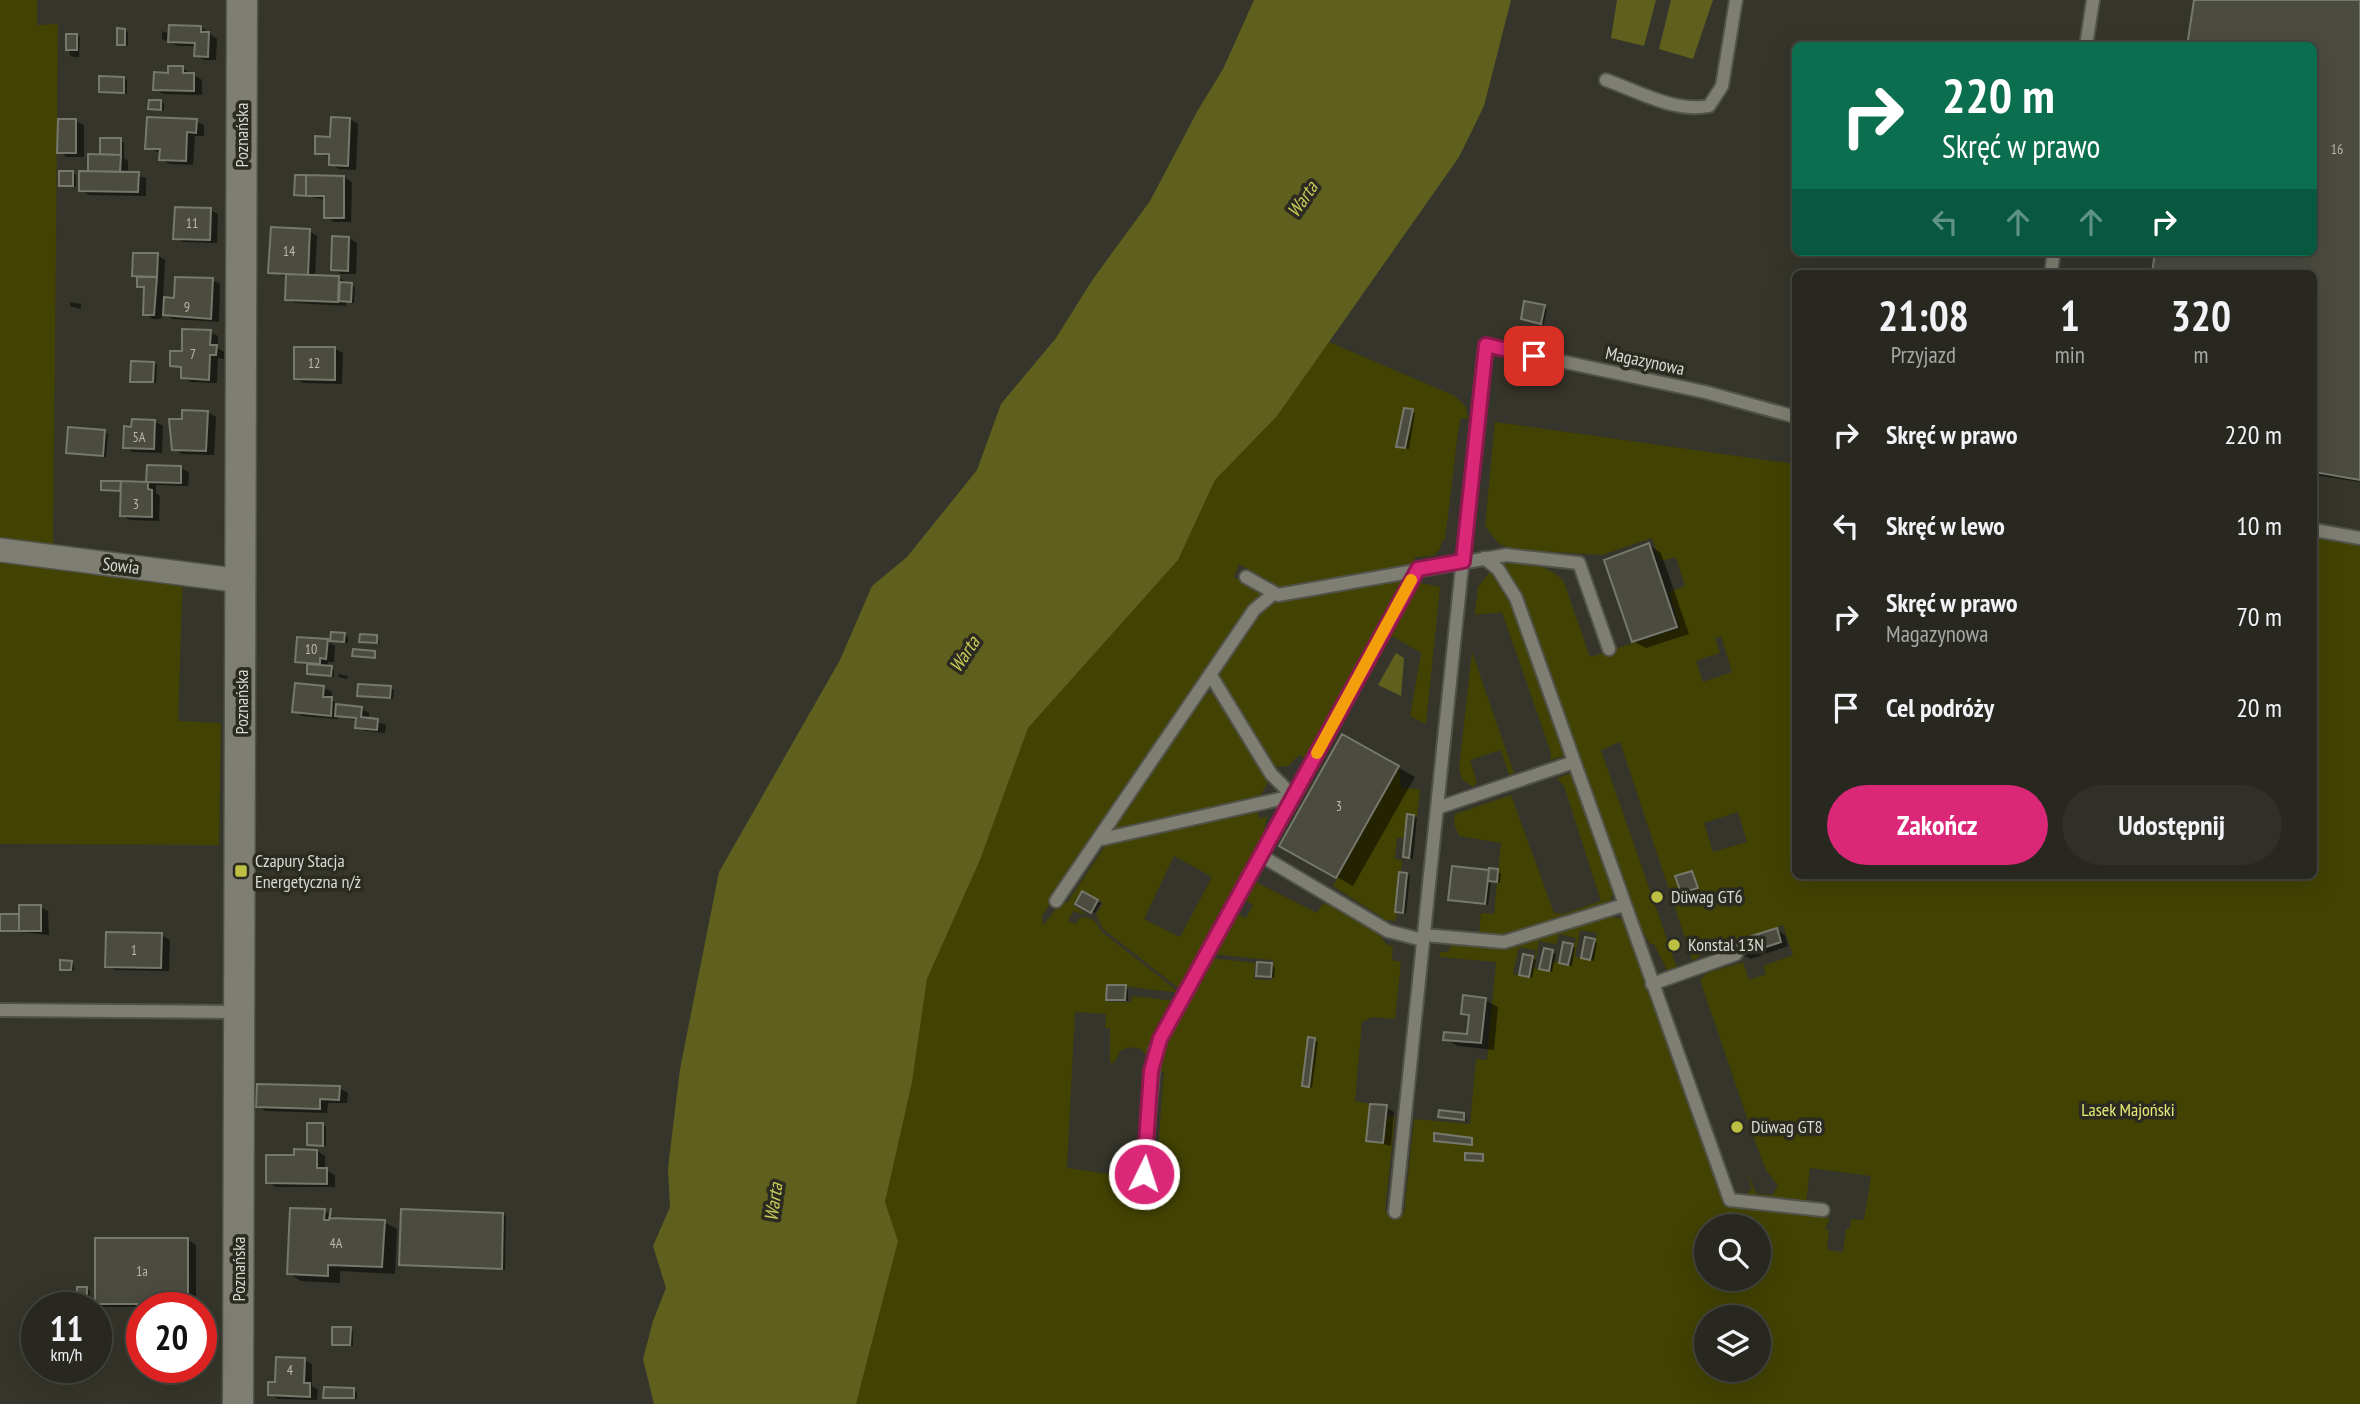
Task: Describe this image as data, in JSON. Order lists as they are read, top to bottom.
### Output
{
  "streets": {
    "street": ["Poznańska", "Sowia"],
    "lane": ["Magazynowa"]
  },
  "crossings": [
    ["Poznańska", "Sowia"]
  ],
  "water": ["Warta"],
  "parks": ["Lasek Majoński"],
  "places": {
    "transit": ["Czapury Stacja Energetyczna n/ż"],
    "other": ["Düwag GT6", "Konstal 13N", "Düwag GT8"]
  },
  "house_numbers": [
    "16",
    "11",
    "14",
    "9",
    "7",
    "12",
    "5A",
    "3",
    "10",
    "3",
    "1",
    "4A",
    "1a",
    "4"
  ],
  "page": {
    "turn": ["220 m", "Skręć w prawo"],
    "eta": [
      "21:08",
      "Przyjazd",
      "1",
      "min",
      "320",
      "m"
    ],
    "list": [
      {
        "name": "Skręć w prawo",
        "value": "220 m"
      },
      {
        "name": "Skręć w lewo",
        "value": "10 m"
      },
      {
        "name": "Skręć w prawo",
        "note": "Magazynowa",
        "value": "70 m"
      },
      {
        "name": "Cel podróży",
        "value": "20 m"
      }
    ],
    "buttons": ["Zakończ", "Udostępnij"],
    "speed": "11 km/h",
    "limit": "20"
  }
}
